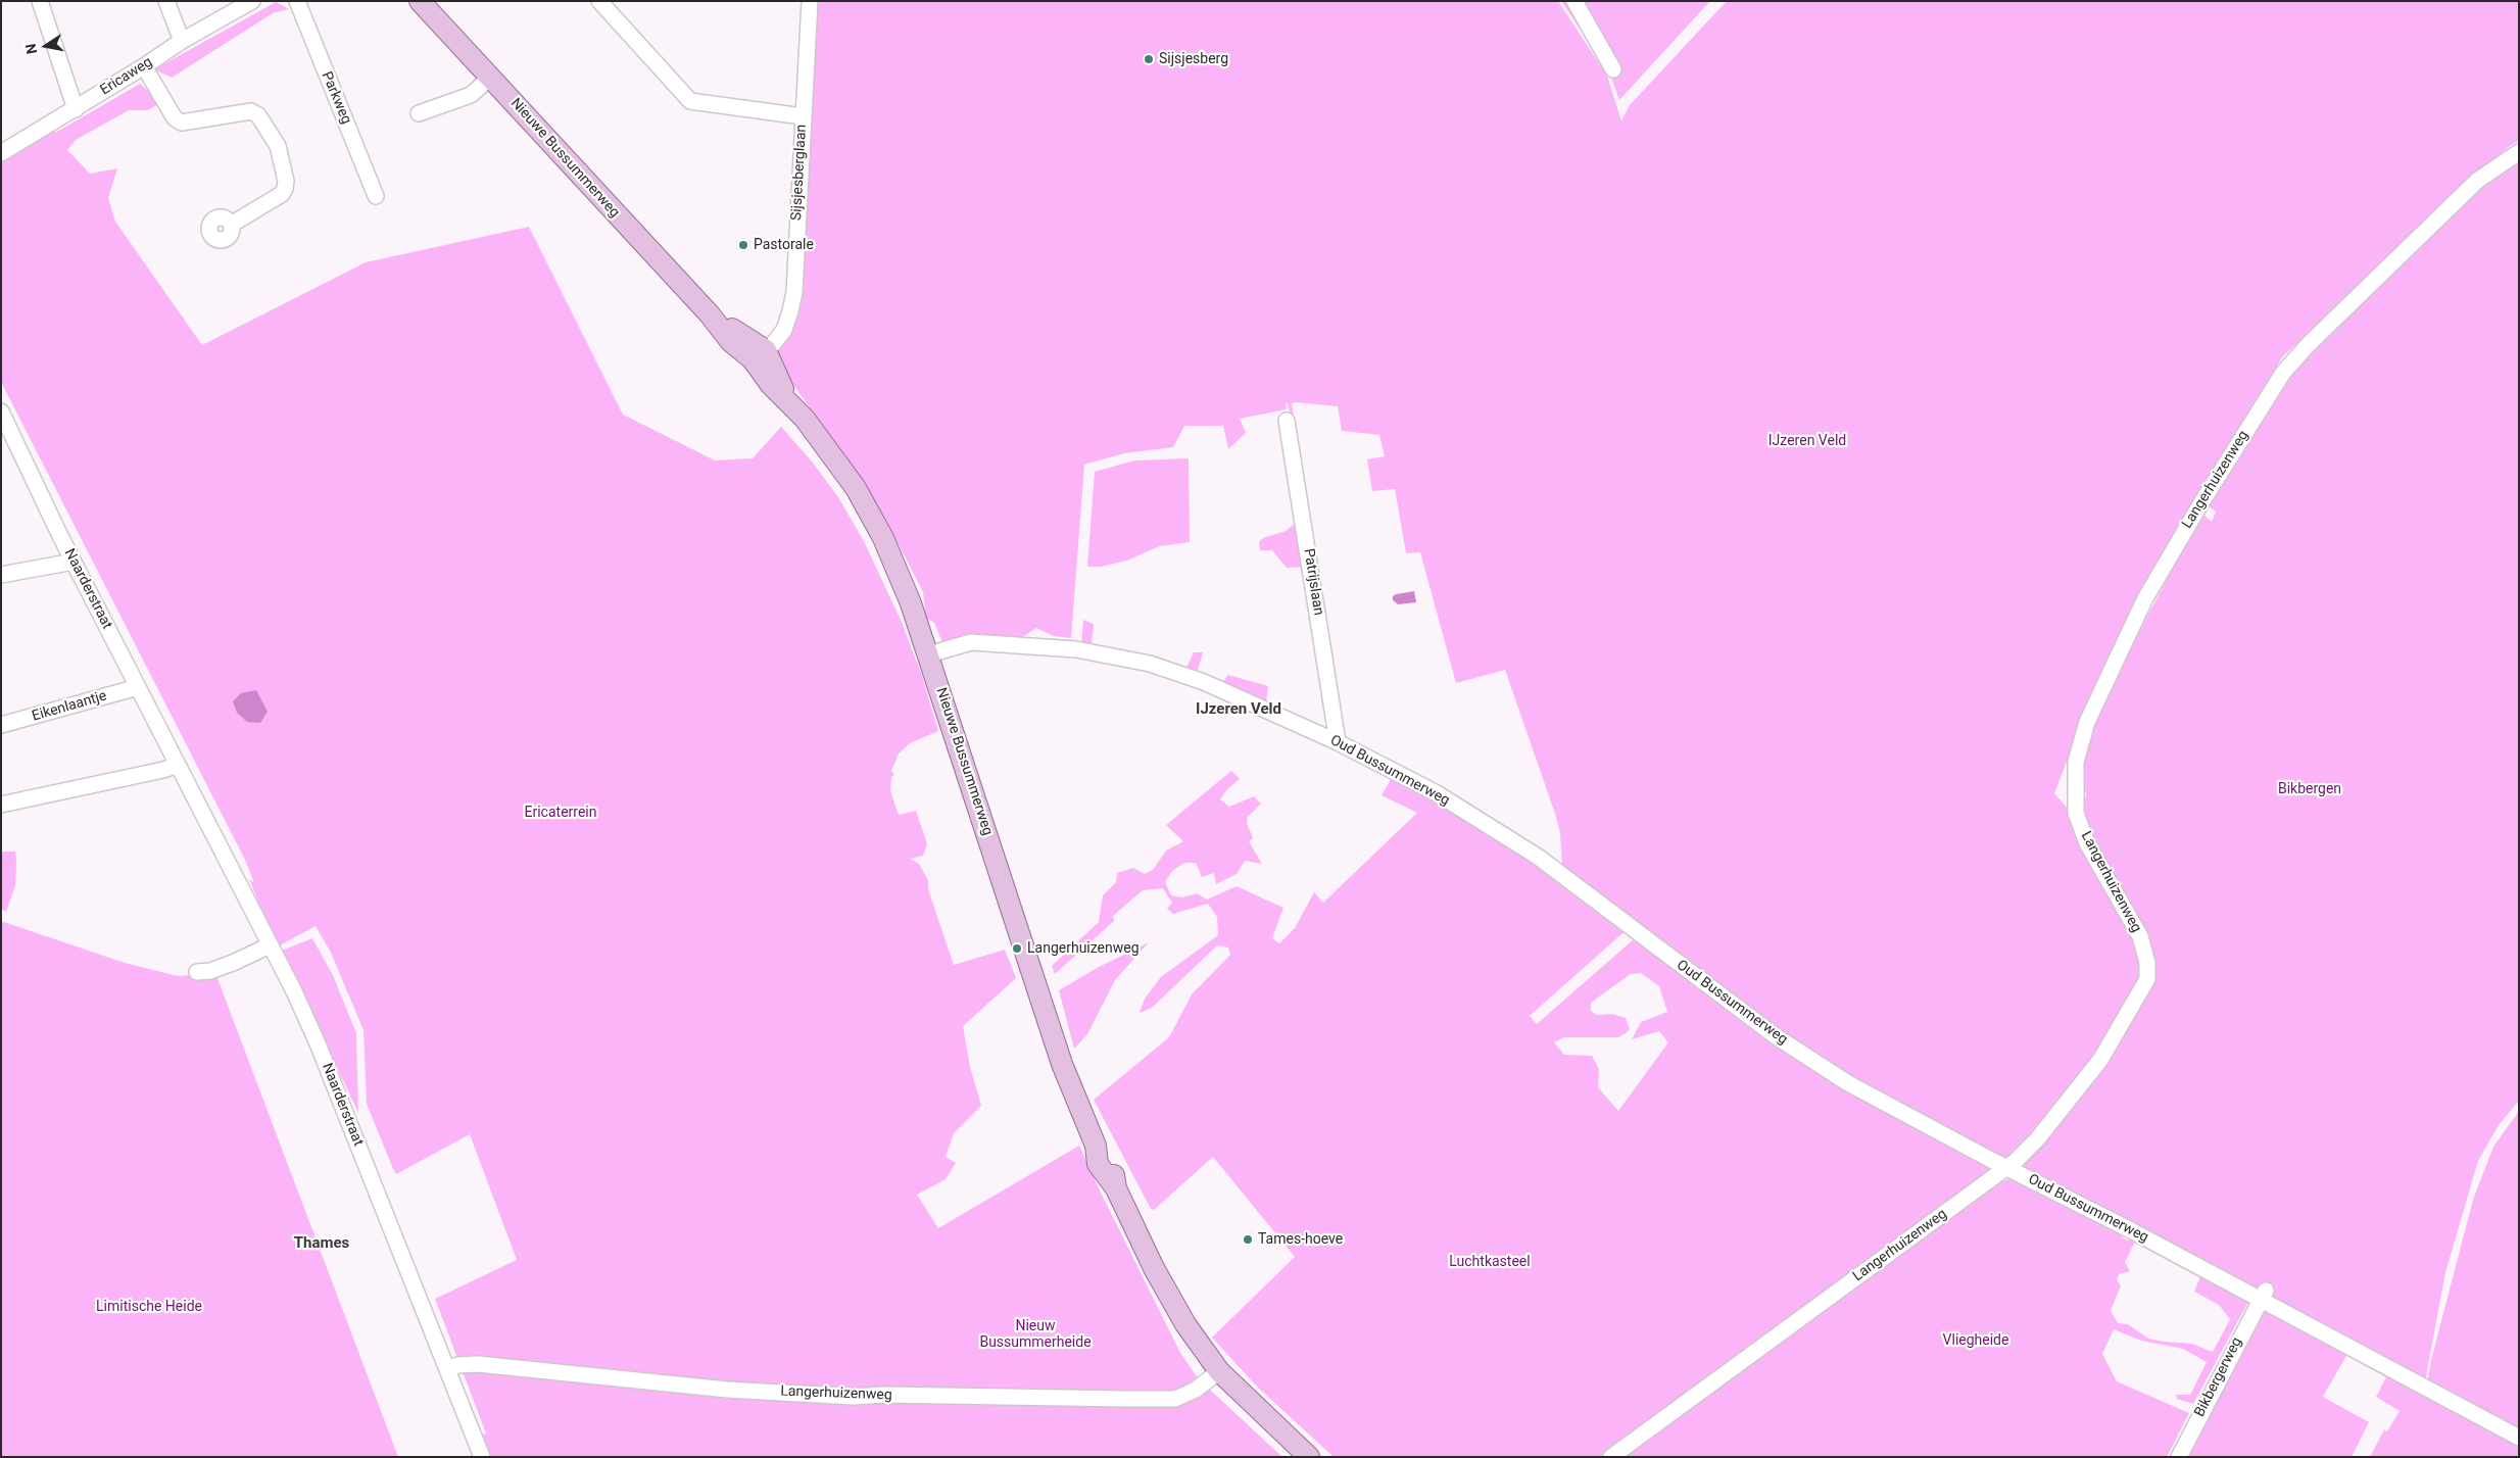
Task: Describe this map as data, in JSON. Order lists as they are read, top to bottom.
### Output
{
  "streets": {
    "main road": ["Nieuwe Bussummerweg"],
    "street": [
      "Ericaweg",
      "Parkweg",
      "Sijsjesberglaan",
      "Langerhuizenweg",
      "Patrijslaan",
      "Naarderstraat",
      "Eikenlaantje",
      "Oud Bussummerweg",
      "Bikbergerweg"
    ]
  },
  "crossings": [
    ["Nieuwe Bussummerweg", "Sijsjesberglaan"],
    ["Nieuwe Bussummerweg", "Langerhuizenweg"],
    ["Nieuwe Bussummerweg", "Oud Bussummerweg"],
    ["Langerhuizenweg", "Naarderstraat"],
    ["Langerhuizenweg", "Oud Bussummerweg"],
    ["Patrijslaan", "Oud Bussummerweg"],
    ["Naarderstraat", "Eikenlaantje"],
    ["Oud Bussummerweg", "Bikbergerweg"]
  ],
  "districts": ["IJzeren Veld", "Thames"],
  "parks": [
    "IJzeren Veld",
    "Bikbergen",
    "Ericaterrein",
    "Luchtkasteel",
    "Limitische Heide",
    "Nieuw Bussummerheide",
    "Vliegheide"
  ],
  "places": [
    "Sijsjesberg",
    "Pastorale",
    "Langerhuizenweg",
    "Tames-hoeve"
  ],
  "north": "left"
}
